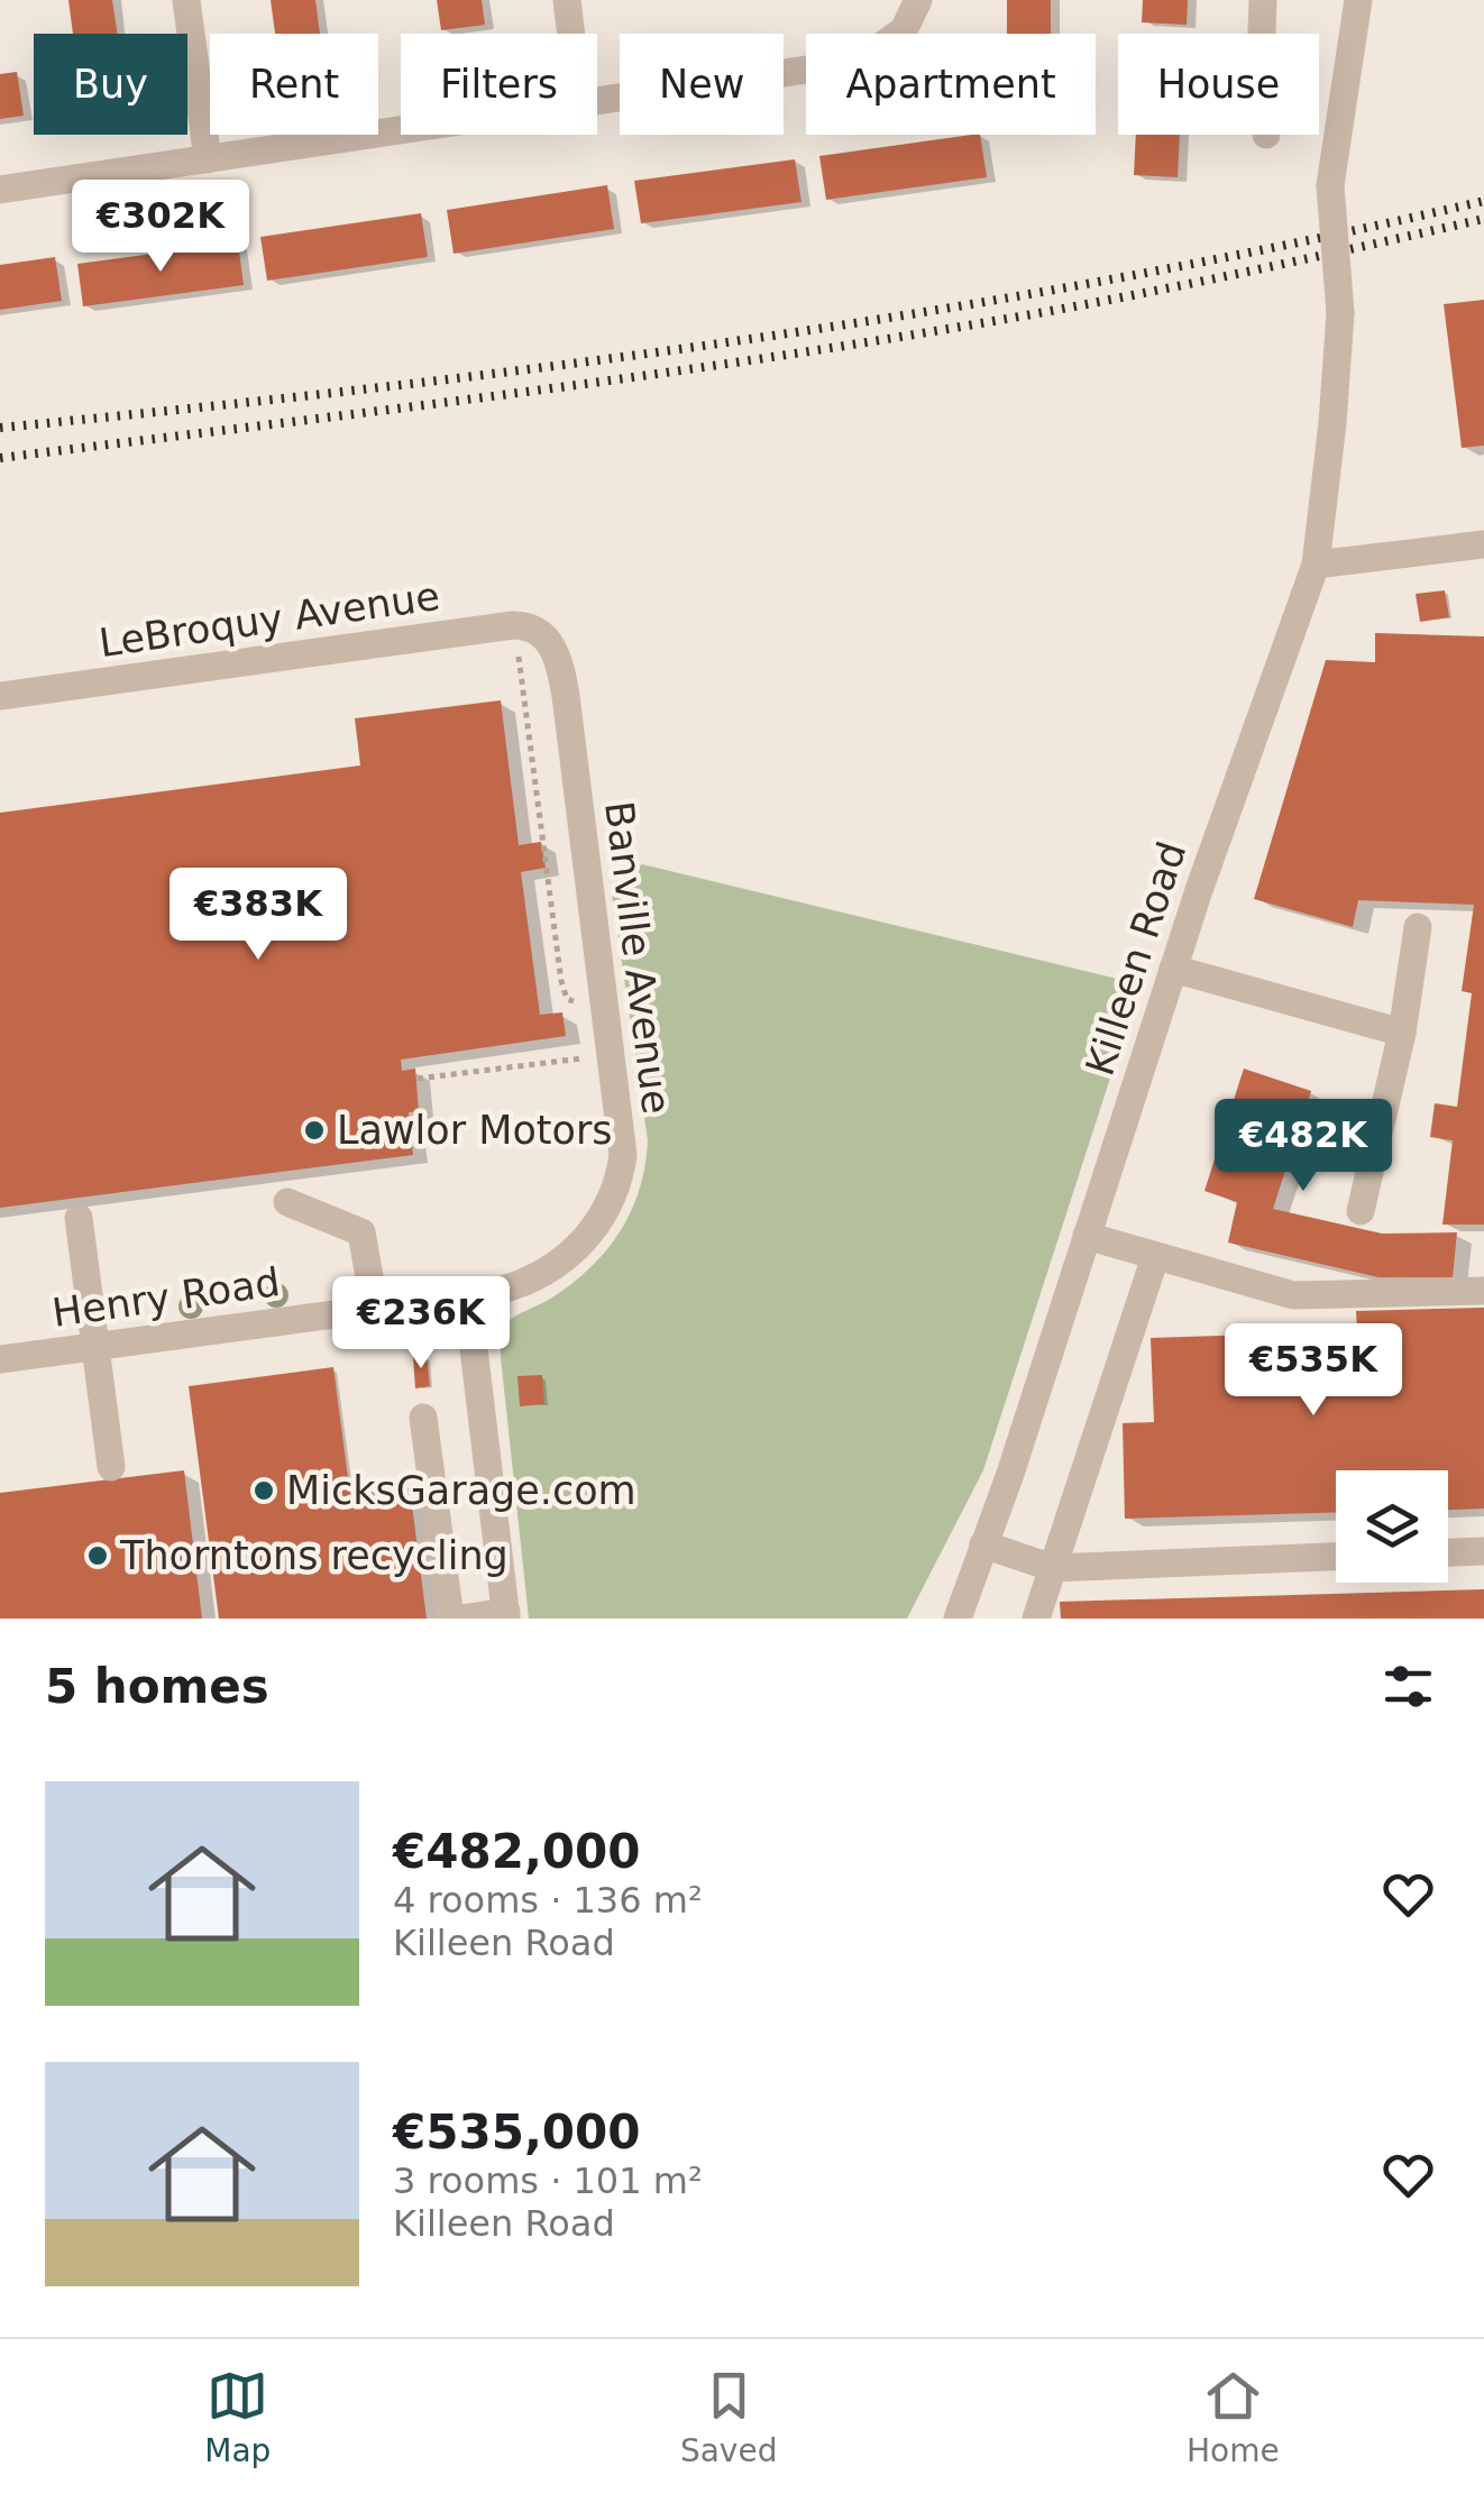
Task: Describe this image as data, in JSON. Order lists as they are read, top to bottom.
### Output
{
  "streets": {
    "street": [
      "LeBroquy Avenue",
      "Banville Avenue",
      "Killeen Road",
      "Henry Road"
    ]
  },
  "crossings": [
    ["LeBroquy Avenue", "Banville Avenue"],
    ["Banville Avenue", "Henry Road"]
  ],
  "places": ["Lawlor Motors", "MicksGarage.com", "Thorntons recycling"],
  "page": {
    "chip": [
      "Buy",
      "Rent",
      "Filters",
      "New",
      "Apartment",
      "House"
    ],
    "price": [
      "€302K",
      "€383K",
      "€482K",
      "€236K",
      "€535K"
    ],
    "heading": "5 homes",
    "list": [
      {
        "name": "€482,000",
        "note": "4 rooms · 136 m² · Killeen Road"
      },
      {
        "name": "€535,000",
        "note": "3 rooms · 101 m² · Killeen Road"
      }
    ],
    "tabs": ["Map", "Saved", "Home"]
  }
}
